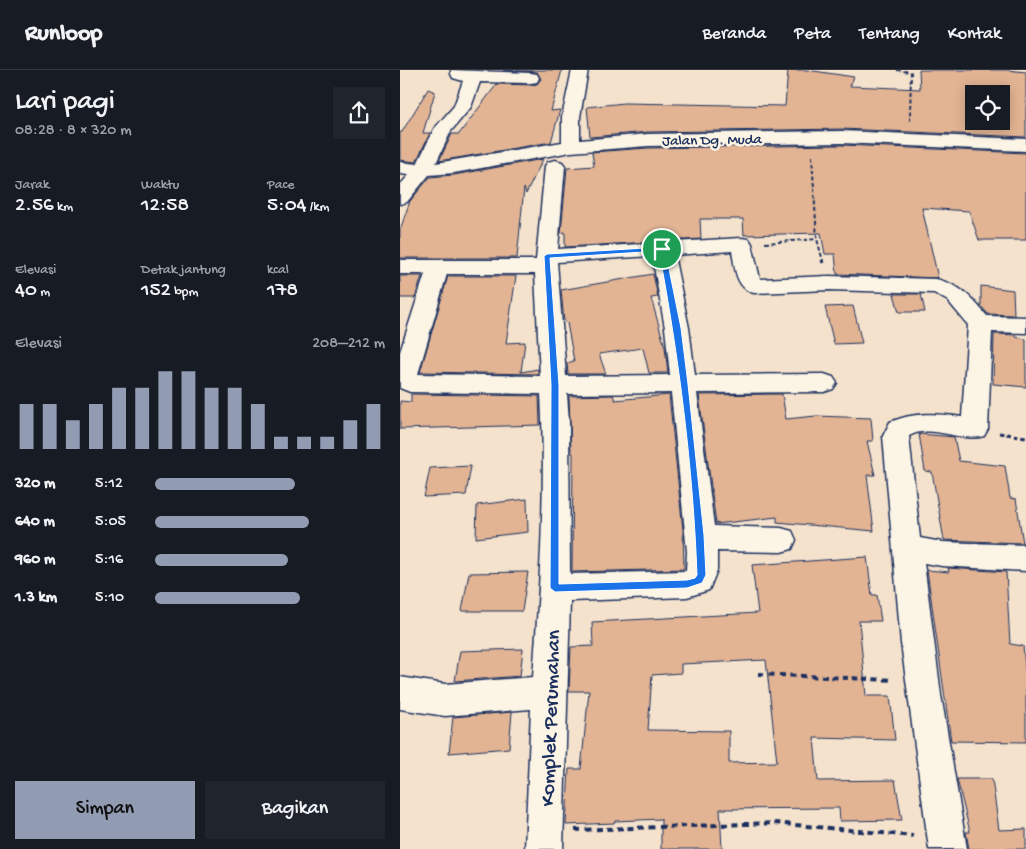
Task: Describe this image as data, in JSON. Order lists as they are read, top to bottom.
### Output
{
  "streets": {
    "street": ["Jalan Dg. Muda", "Komplek Perumahan"]
  },
  "page": {
    "header": "Runloop",
    "nav": [
      "Beranda",
      "Peta",
      "Tentang",
      "Kontak"
    ],
    "heading": ["Lari pagi", "08:28 · 8 × 320 m"],
    "stats": [
      ["Jarak", "2.56 km"],
      ["Waktu", "12:58"],
      ["Pace", "5:04 /km"],
      ["Elevasi", "40 m"],
      ["Detak jantung", "152 bpm"],
      ["kcal", "178"]
    ],
    "chart": ["Elevasi", "208–212 m"],
    "list": [
      {
        "name": "320 m",
        "note": "5:12"
      },
      {
        "name": "640 m",
        "note": "5:05"
      },
      {
        "name": "960 m",
        "note": "5:16"
      },
      {
        "name": "1.3 km",
        "note": "5:10"
      }
    ],
    "buttons": ["Simpan", "Bagikan"]
  }
}
